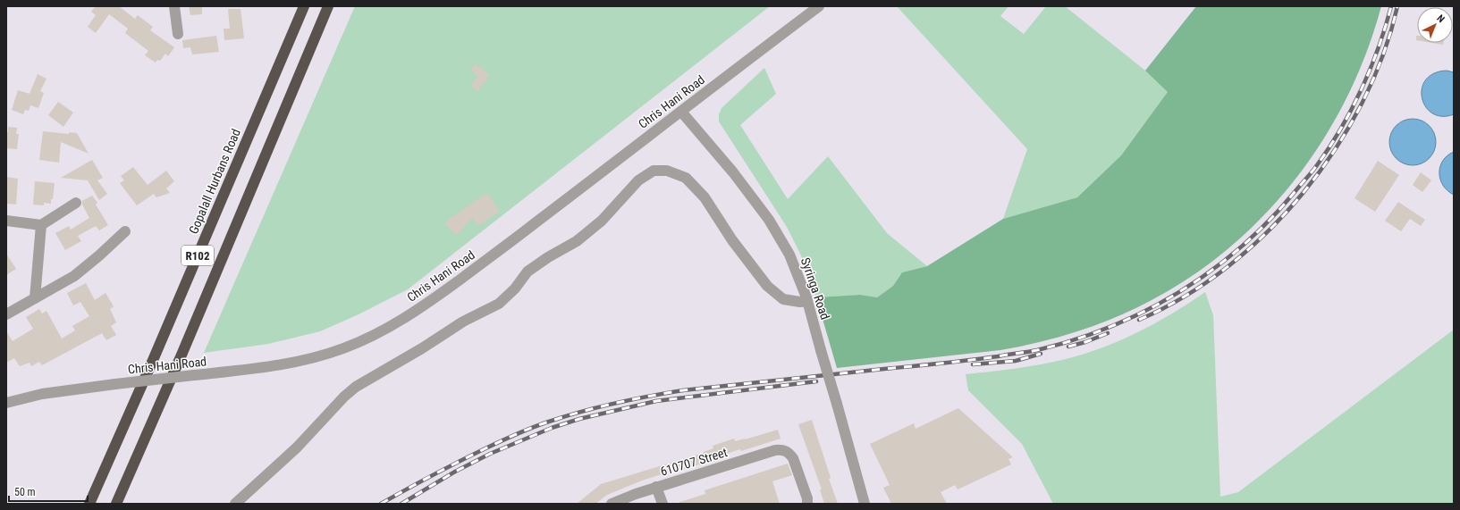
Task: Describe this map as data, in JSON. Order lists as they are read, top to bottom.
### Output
{
  "streets": {
    "highway": ["Gopalall Hurbans Road", "R102"],
    "street": ["Chris Hani Road", "Syringa Road", "610707 Street"]
  },
  "crossings": [
    ["Chris Hani Road", "Syringa Road"]
  ],
  "scale_bar": "50 m",
  "north": "top right"
}
